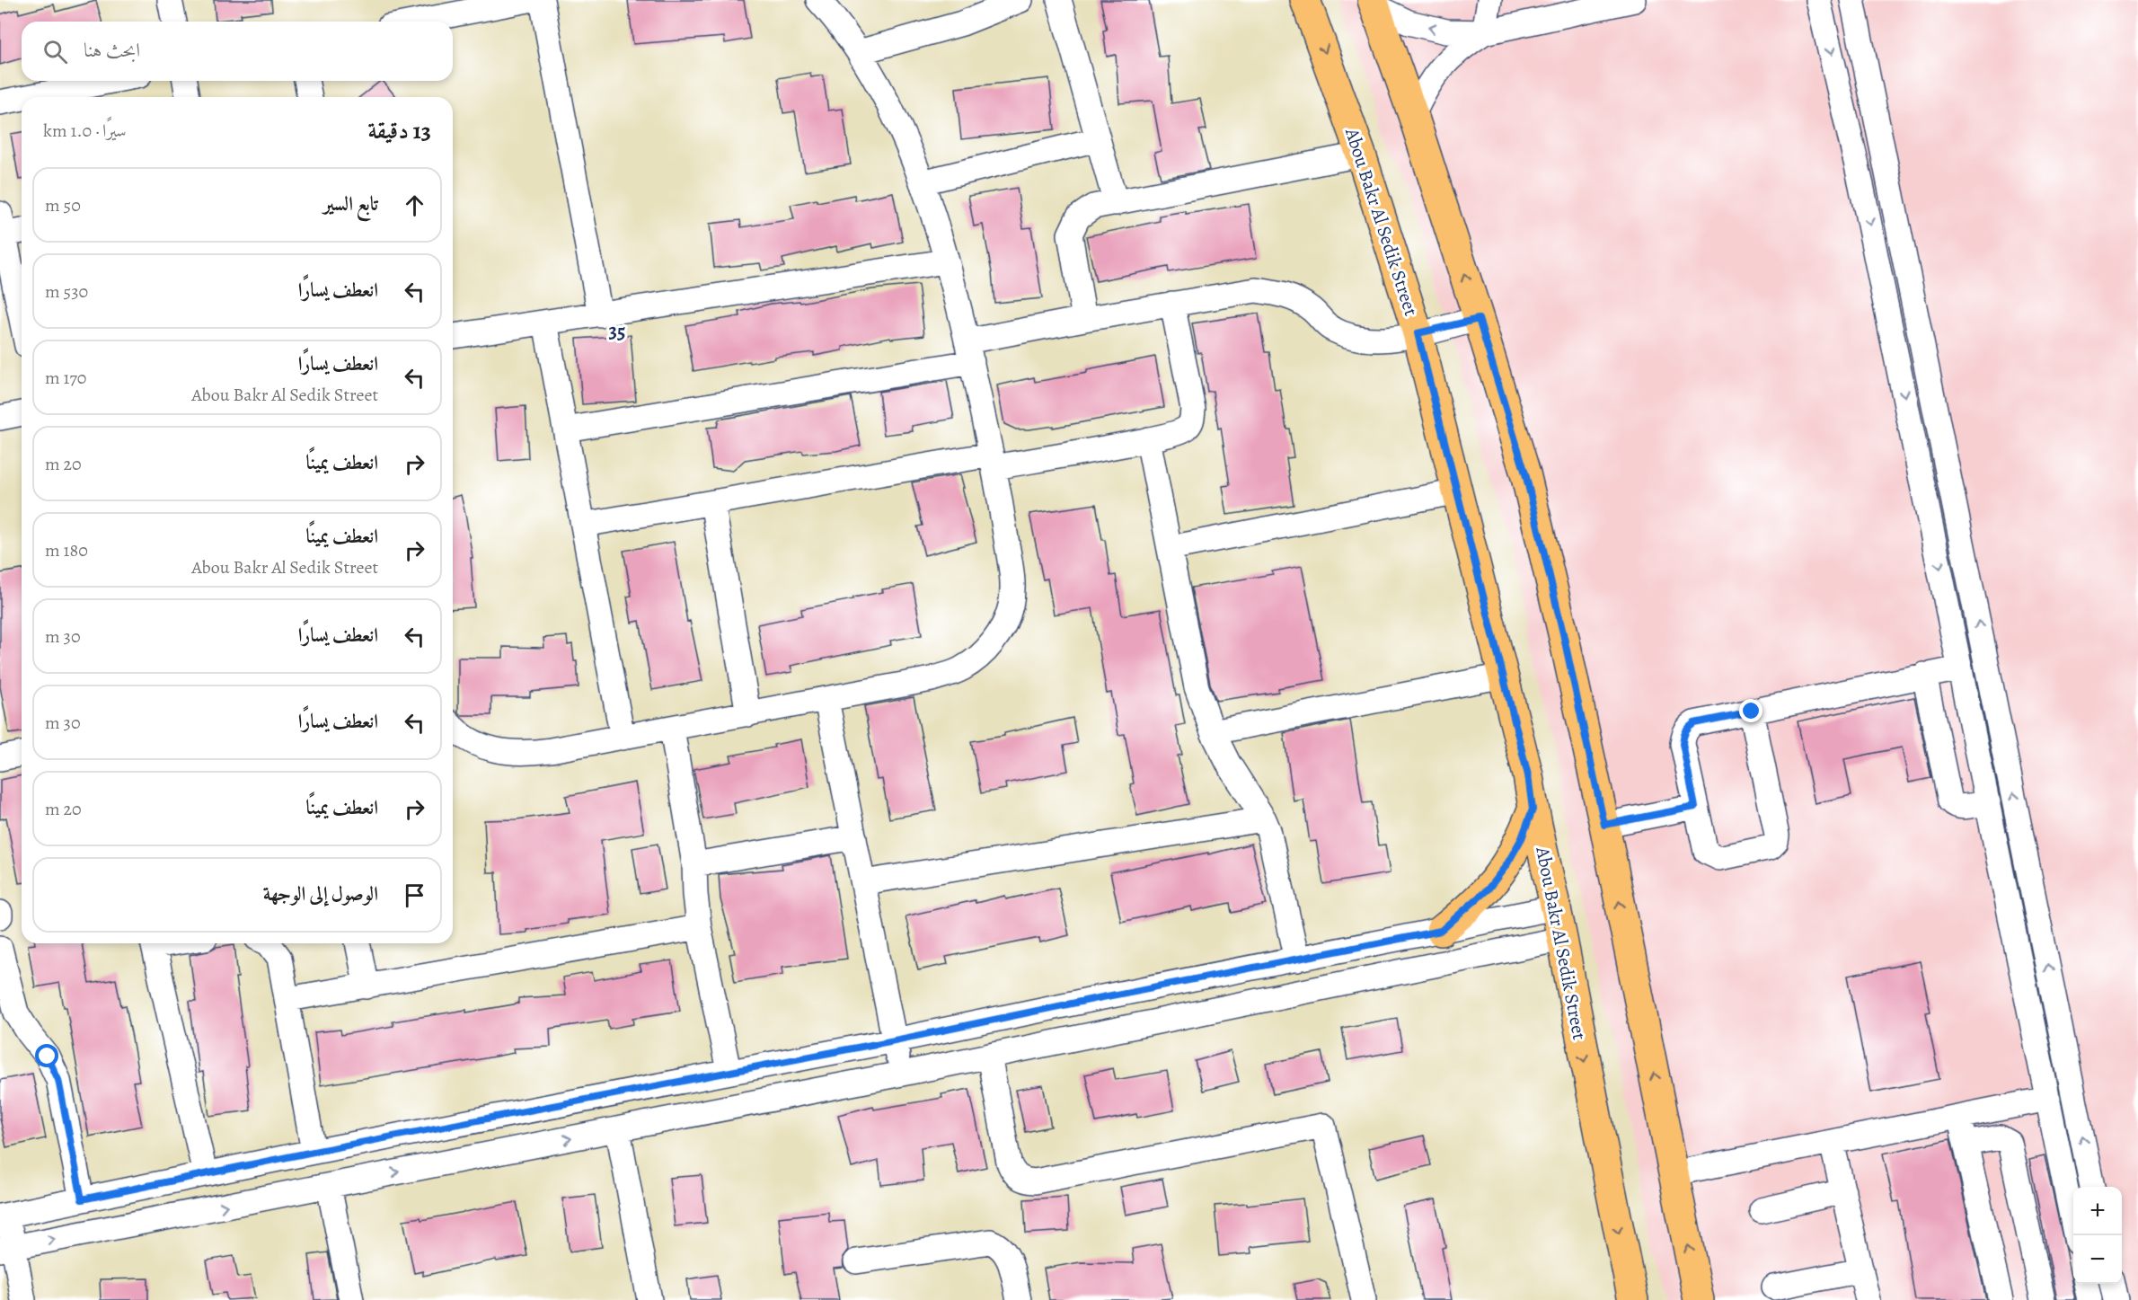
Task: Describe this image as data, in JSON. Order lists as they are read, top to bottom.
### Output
{
  "streets": {
    "main road": ["Abou Bakr Al Sedik Street"]
  },
  "districts": ["35"],
  "page": {
    "search": "ابحث هنا",
    "heading": ["13 دقيقة", "سيرًا · 1.0 km"],
    "list": [
      ["تابع السير", "50 m"],
      ["انعطف يسارًا", "530 m"],
      ["انعطف يسارًا", "Abou Bakr Al Sedik Street", "170 m"],
      ["انعطف يمينًا", "20 m"],
      ["انعطف يمينًا", "Abou Bakr Al Sedik Street", "180 m"],
      ["انعطف يسارًا", "30 m"],
      ["انعطف يسارًا", "30 m"],
      ["انعطف يمينًا", "20 m"],
      "الوصول إلى الوجهة"
    ],
    "map_buttons": ["+", "−"]
  }
}
